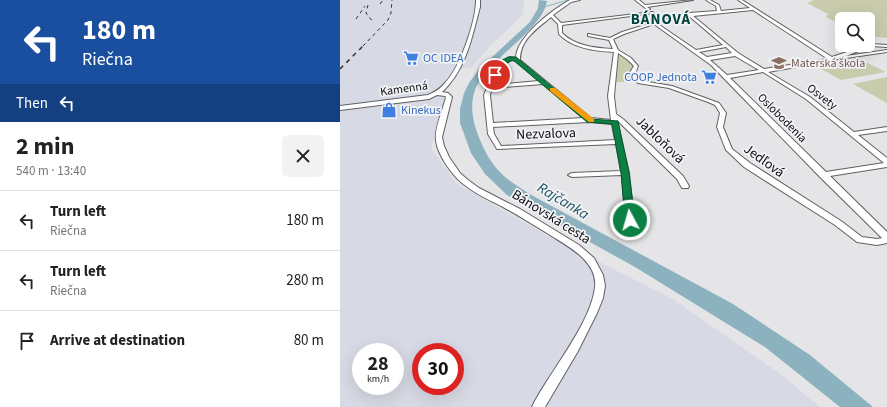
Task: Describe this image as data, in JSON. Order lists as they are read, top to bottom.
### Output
{
  "streets": {
    "street": [
      "Kamenná",
      "Osvety",
      "Oslobodenia",
      "Nezvalova",
      "Jabloňová",
      "Jedľová",
      "Bánovská cesta"
    ]
  },
  "crossings": [
    ["Kamenná", "Bánovská cesta"],
    ["Oslobodenia", "Jedľová"],
    ["Nezvalova", "Jabloňová"],
    ["Jabloňová", "Jedľová"]
  ],
  "districts": ["BÁNOVÁ"],
  "water": ["Rajčanka"],
  "places": {
    "supermarket": ["OC IDEA", "COOP Jednota"],
    "school or university": ["Materská škola"],
    "shop": ["Kinekus"]
  },
  "page": {
    "turn": ["180 m", "Riečna"],
    "then": "Then",
    "heading": ["2 min", "540 m · 13:40"],
    "list": [
      {
        "name": "Turn left",
        "note": "Riečna",
        "value": "180 m"
      },
      {
        "name": "Turn left",
        "note": "Riečna",
        "value": "280 m"
      },
      {
        "name": "Arrive at destination",
        "value": "80 m"
      }
    ],
    "speed": "28 km/h",
    "limit": "30"
  }
}
